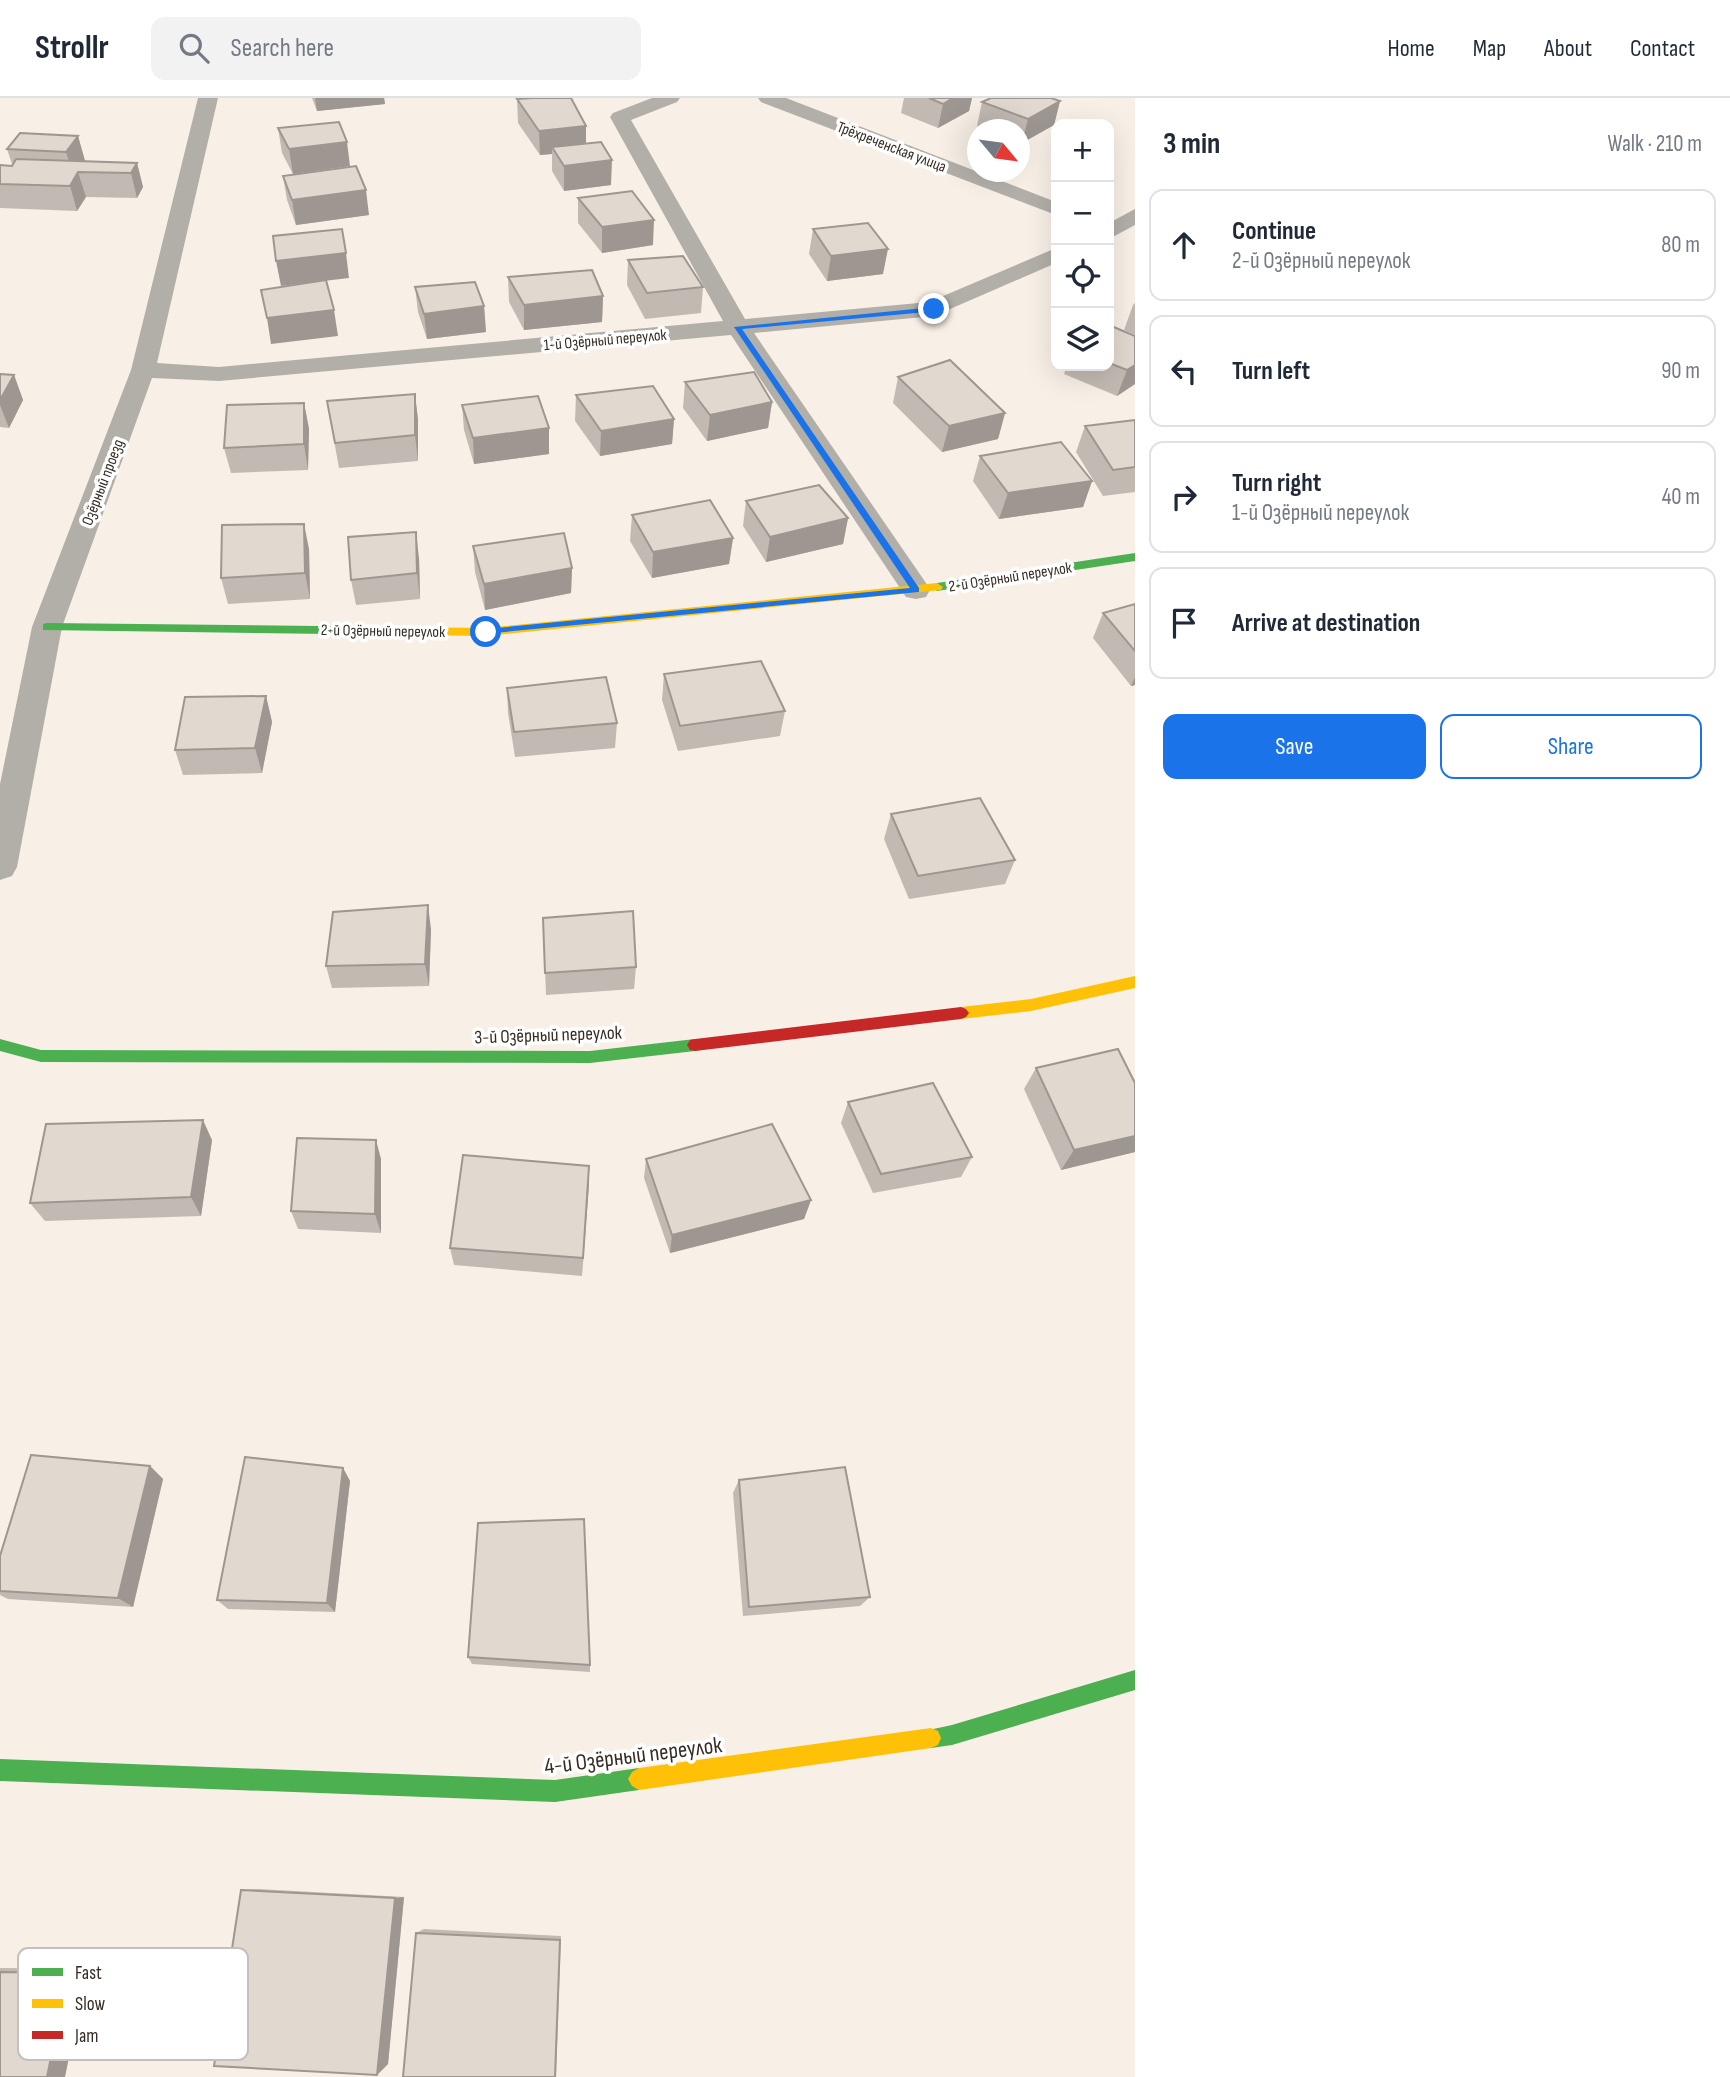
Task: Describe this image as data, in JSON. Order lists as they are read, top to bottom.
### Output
{
  "streets": {
    "street": [
      "Трёхреченская улица",
      "1-й Озёрный переулок",
      "Озёрный проезд",
      "2-й Озёрный переулок",
      "3-й Озёрный переулок",
      "4-й Озёрный переулок"
    ]
  },
  "crossings": [
    ["1-й Озёрный переулок", "Озёрный проезд"],
    ["Озёрный проезд", "2-й Озёрный переулок"]
  ],
  "legend": ["Fast", "Slow", "Jam"],
  "north": "bottom right",
  "page": {
    "header": "Strollr",
    "search": "Search here",
    "nav": [
      "Home",
      "Map",
      "About",
      "Contact"
    ],
    "heading": ["3 min", "Walk · 210 m"],
    "map_buttons": ["+", "−"],
    "list": [
      ["Continue", "2-й Озёрный переулок", "80 m"],
      ["Turn left", "90 m"],
      ["Turn right", "1-й Озёрный переулок", "40 m"],
      "Arrive at destination"
    ],
    "buttons": ["Save", "Share"]
  }
}
